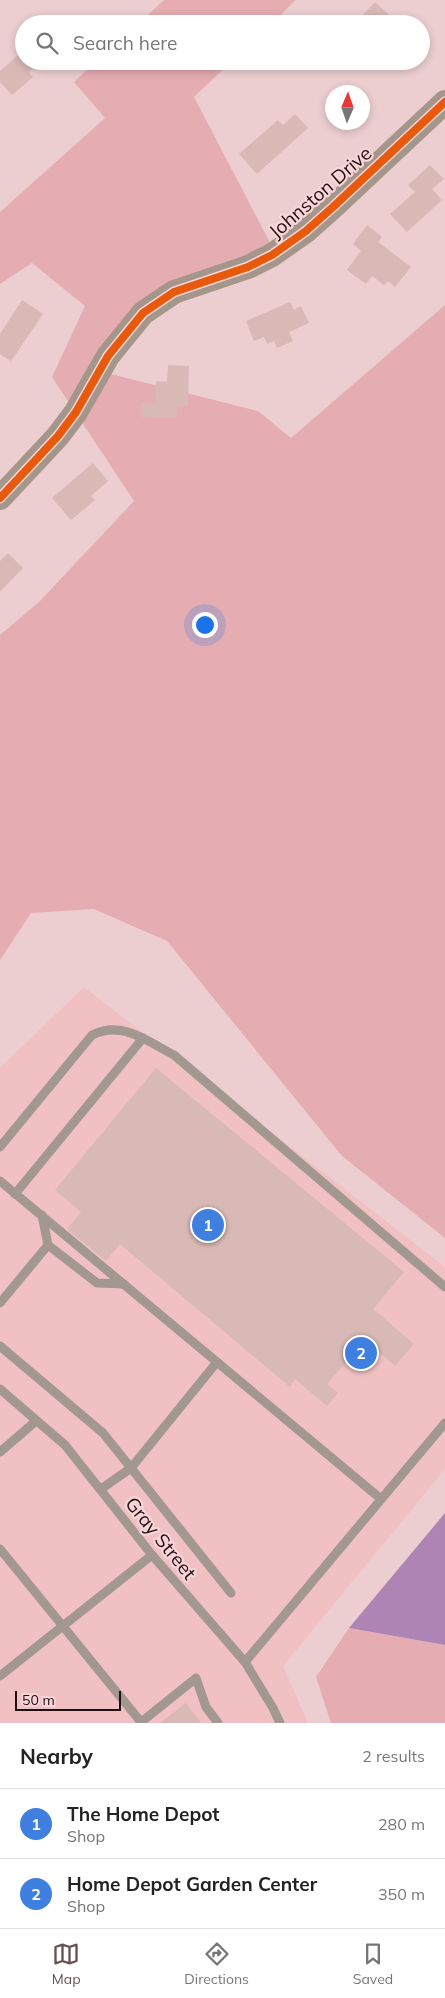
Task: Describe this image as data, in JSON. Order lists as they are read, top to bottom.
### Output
{
  "streets": {
    "street": ["Johnston Drive"],
    "lane": ["Gray Street"]
  },
  "scale_bar": "50 m",
  "north": "top",
  "page": {
    "search": "Search here",
    "pins": ["1", "2"],
    "scale": "50 m",
    "heading": ["Nearby", "2 results"],
    "list": [
      {
        "mark": "1",
        "name": "The Home Depot",
        "note": "Shop",
        "value": "280 m"
      },
      {
        "mark": "2",
        "name": "Home Depot Garden Center",
        "note": "Shop",
        "value": "350 m"
      }
    ],
    "nav": ["Map", "Directions", "Saved"]
  }
}
